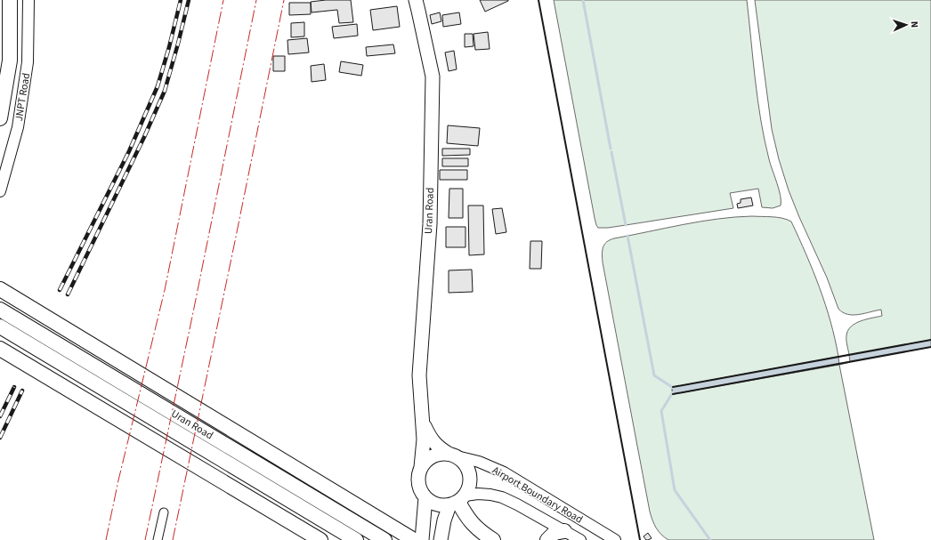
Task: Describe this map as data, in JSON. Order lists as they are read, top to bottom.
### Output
{
  "streets": {
    "highway": ["JNPT Road", "Uran Road"],
    "street": ["Airport Boundary Road"]
  },
  "crossings": [
    ["Uran Road", "Airport Boundary Road"]
  ],
  "north": "right"
}
